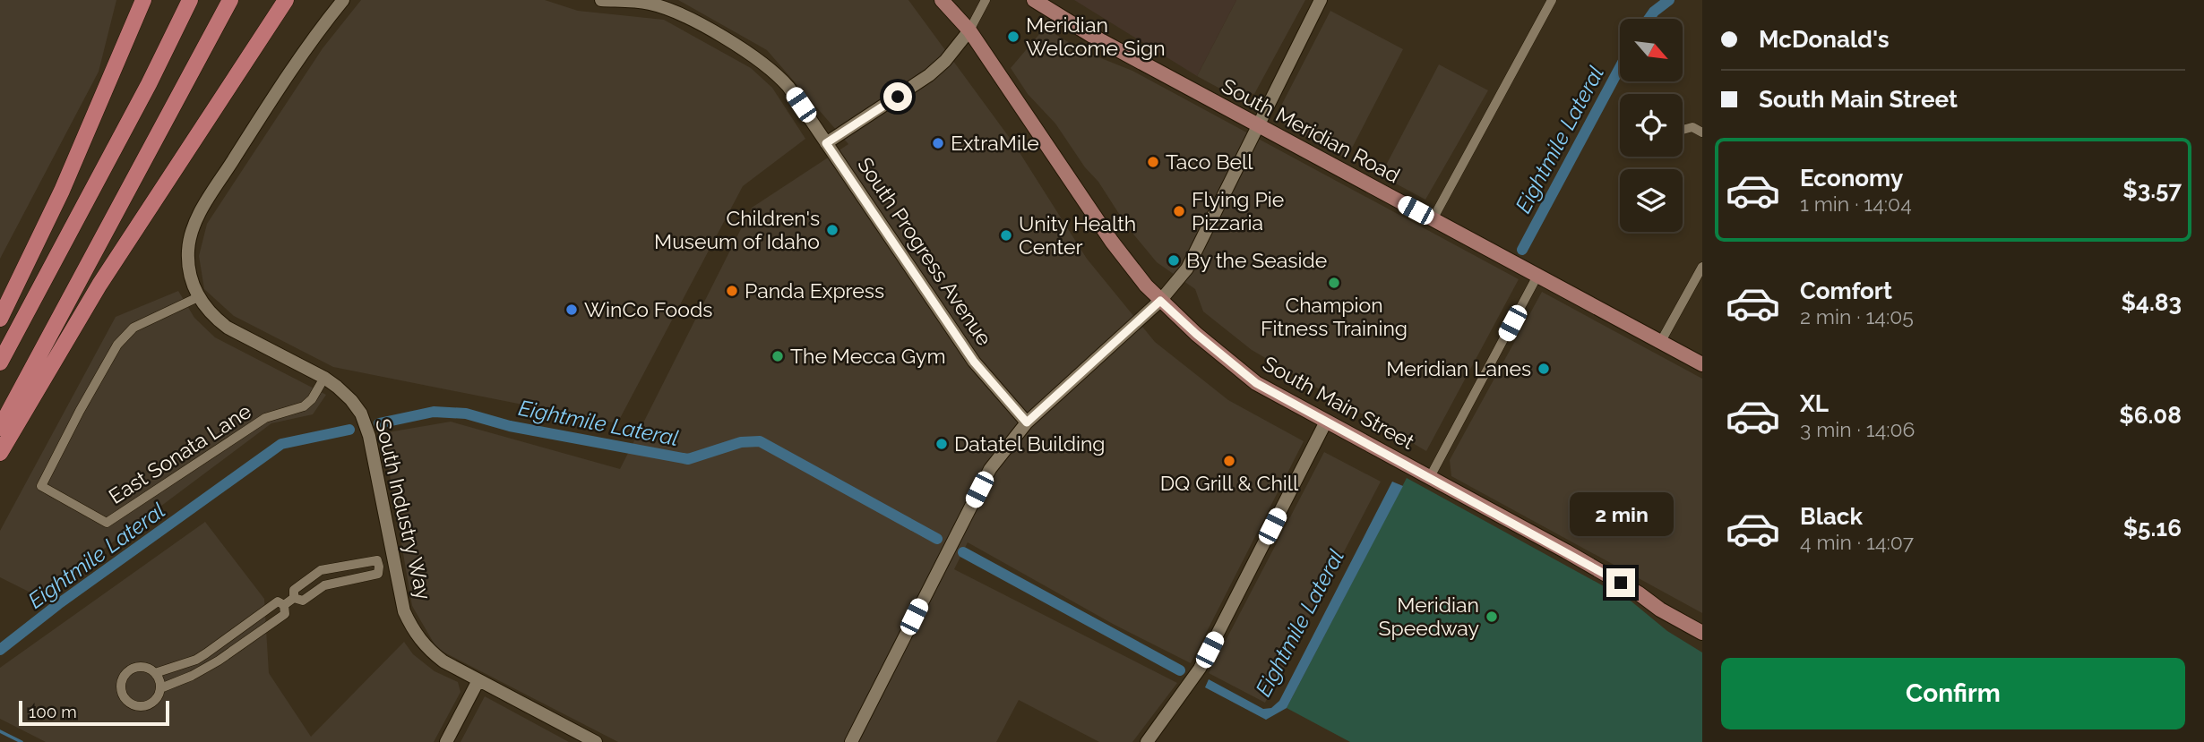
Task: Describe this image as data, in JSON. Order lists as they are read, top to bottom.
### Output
{
  "streets": {
    "main road": ["South Meridian Road", "South Main Street"],
    "street": ["South Progress Avenue", "East Sonata Lane", "South Industry Way"]
  },
  "crossings": [
    ["East Sonata Lane", "South Industry Way"]
  ],
  "water": ["Eightmile Lateral"],
  "places": [
    "Meridian Welcome Sign",
    "ExtraMile",
    "Taco Bell",
    "Flying Pie Pizzaria",
    "Children's Museum of Idaho",
    "Unity Health Center",
    "By the Seaside",
    "Champion Fitness Training",
    "Panda Express",
    "WinCo Foods",
    "The Mecca Gym",
    "Meridian Lanes",
    "Datatel Building",
    "DQ Grill & Chill",
    "Meridian Speedway"
  ],
  "scale_bar": "100 m",
  "north": "bottom right",
  "page": {
    "banner": ["McDonald's", "South Main Street"],
    "list": [
      {
        "name": "Economy",
        "note": "1 min · 14:04",
        "value": "$3.57"
      },
      {
        "name": "Comfort",
        "note": "2 min · 14:05",
        "value": "$4.83"
      },
      {
        "name": "XL",
        "note": "3 min · 14:06",
        "value": "$6.08"
      },
      {
        "name": "Black",
        "note": "4 min · 14:07",
        "value": "$5.16"
      }
    ],
    "bubble": "2 min",
    "buttons": "Confirm",
    "scale": "100 m"
  }
}
